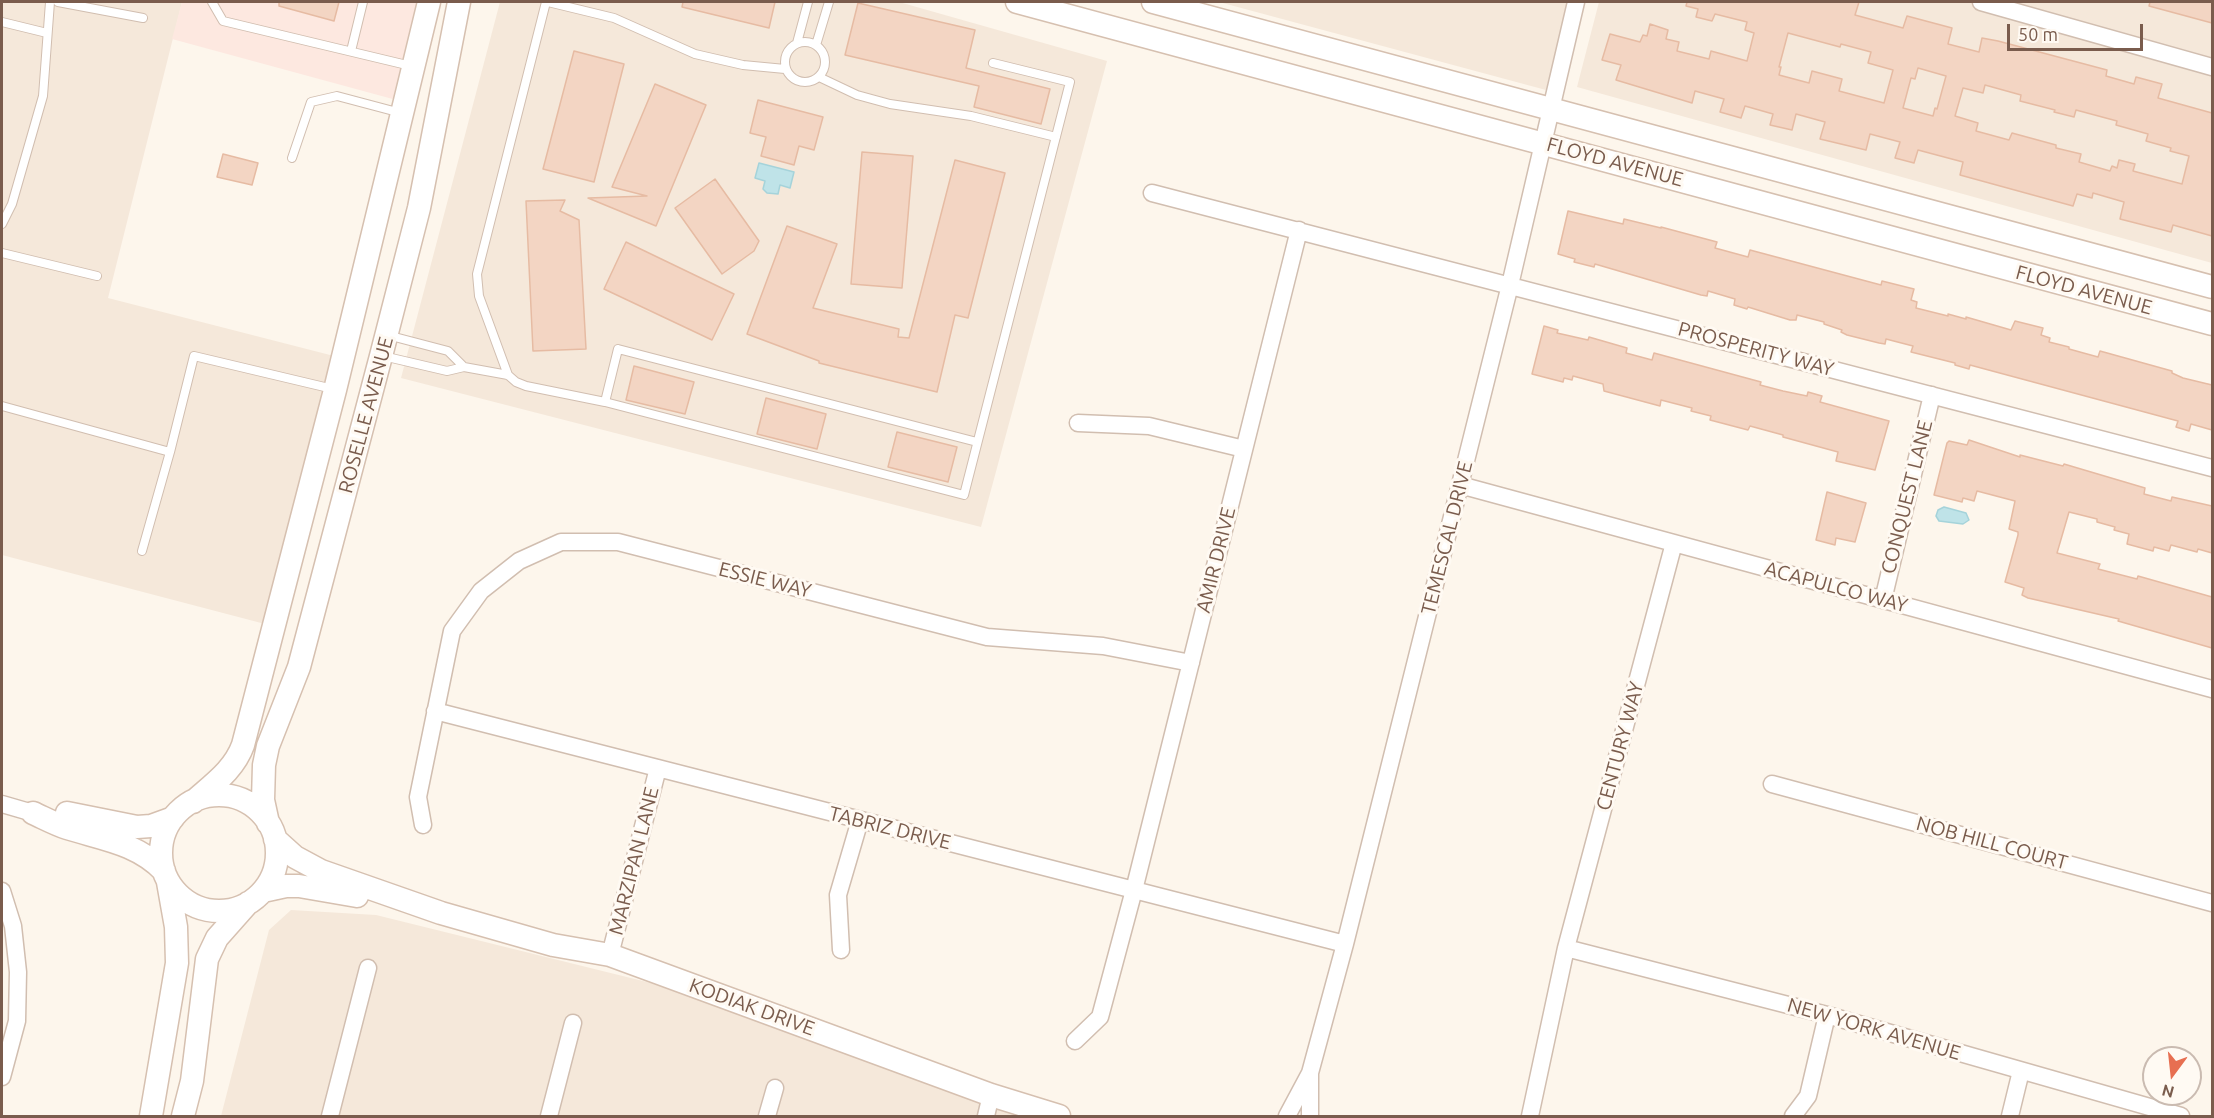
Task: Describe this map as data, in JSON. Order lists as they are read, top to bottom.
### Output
{
  "streets": {
    "street": [
      "FLOYD AVENUE",
      "PROSPERITY WAY",
      "ROSELLE AVENUE",
      "CONQUEST LANE",
      "TEMESCAL DRIVE",
      "AMIR DRIVE",
      "ESSIE WAY",
      "ACAPULCO WAY",
      "CENTURY WAY",
      "TABRIZ DRIVE",
      "NOB HILL COURT",
      "MARZIPAN LANE",
      "KODIAK DRIVE",
      "NEW YORK AVENUE"
    ]
  },
  "crossings": [
    ["FLOYD AVENUE", "TEMESCAL DRIVE"],
    ["PROSPERITY WAY", "CONQUEST LANE"],
    ["PROSPERITY WAY", "TEMESCAL DRIVE"],
    ["PROSPERITY WAY", "AMIR DRIVE"],
    ["ROSELLE AVENUE", "KODIAK DRIVE"],
    ["CONQUEST LANE", "ACAPULCO WAY"],
    ["TEMESCAL DRIVE", "ACAPULCO WAY"],
    ["TEMESCAL DRIVE", "TABRIZ DRIVE"],
    ["AMIR DRIVE", "ESSIE WAY"],
    ["AMIR DRIVE", "TABRIZ DRIVE"],
    ["ESSIE WAY", "TABRIZ DRIVE"],
    ["ACAPULCO WAY", "CENTURY WAY"],
    ["CENTURY WAY", "NEW YORK AVENUE"],
    ["TABRIZ DRIVE", "MARZIPAN LANE"],
    ["MARZIPAN LANE", "KODIAK DRIVE"]
  ],
  "scale_bar": "50 m",
  "north": "bottom"
}
